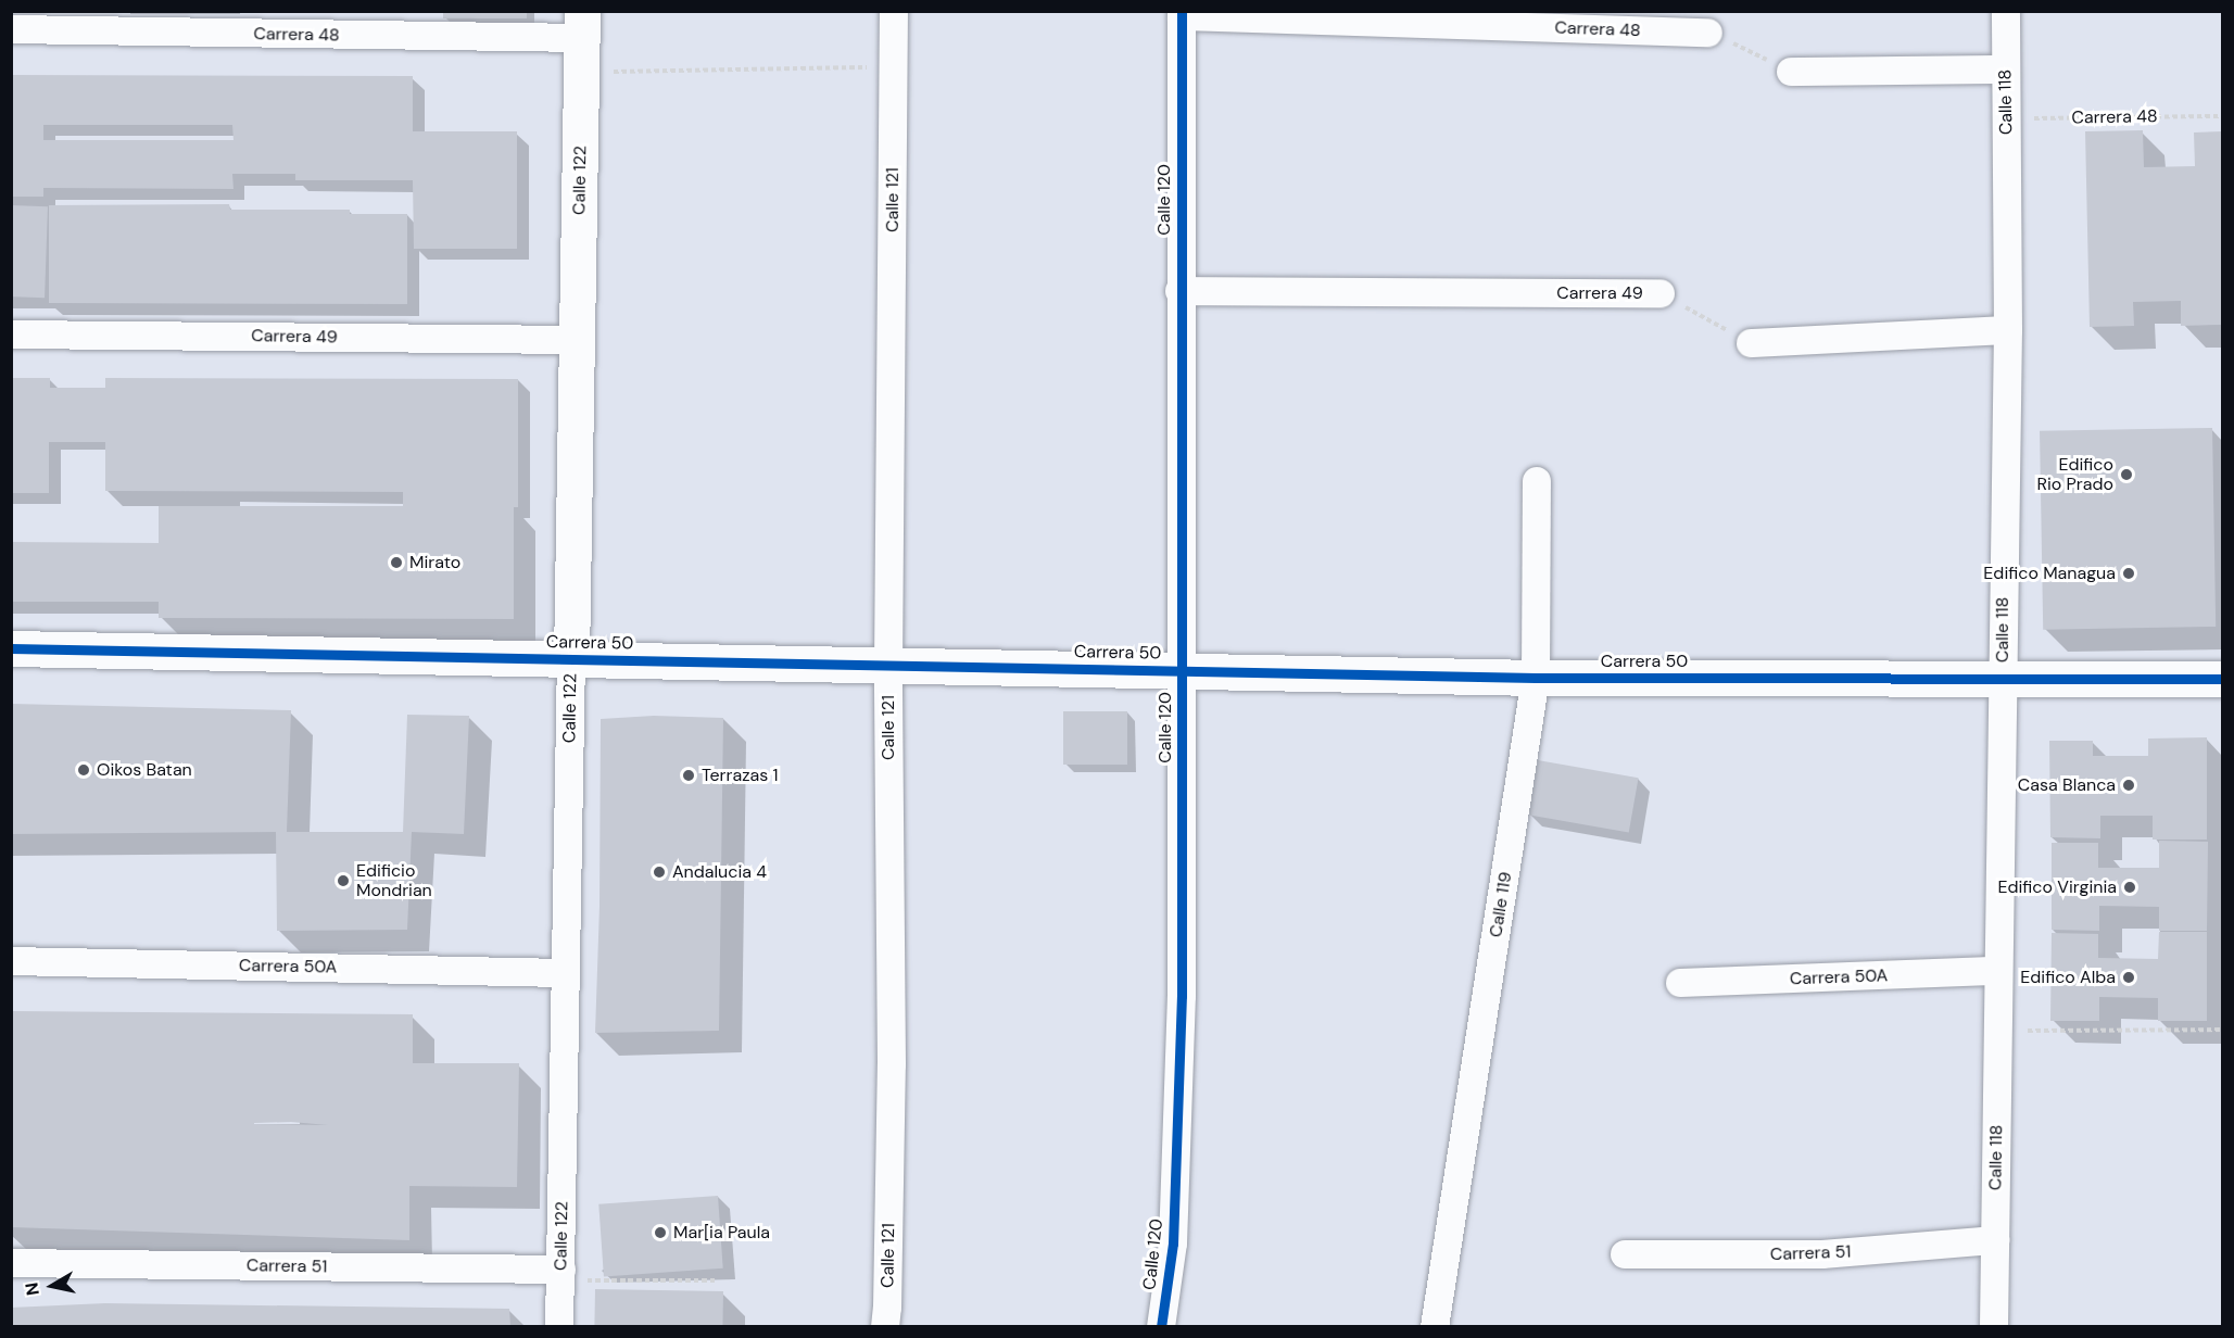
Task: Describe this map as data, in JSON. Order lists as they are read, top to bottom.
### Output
{
  "streets": {
    "street": [
      "Carrera 48",
      "Calle 118",
      "Calle 122",
      "Calle 121",
      "Calle 120",
      "Carrera 49",
      "Carrera 50",
      "Calle 119",
      "Carrera 50A",
      "Carrera 51"
    ]
  },
  "crossings": [
    ["Carrera 48", "Calle 118"],
    ["Carrera 48", "Calle 122"],
    ["Carrera 48", "Calle 120"],
    ["Calle 118", "Carrera 50"],
    ["Calle 118", "Carrera 50A"],
    ["Calle 118", "Carrera 51"],
    ["Calle 122", "Carrera 49"],
    ["Calle 122", "Carrera 50"],
    ["Calle 122", "Carrera 50A"],
    ["Calle 122", "Carrera 51"],
    ["Calle 121", "Carrera 50"],
    ["Calle 120", "Carrera 49"],
    ["Calle 120", "Carrera 50"],
    ["Carrera 50", "Calle 119"]
  ],
  "places": [
    "Edifico Rio Prado",
    "Mirato",
    "Edifico Managua",
    "Oikos Batan",
    "Terrazas 1",
    "Casa Blanca",
    "Andalucia 4",
    "Edificio Mondrian",
    "Edifico Virginia",
    "Edifico Alba",
    "Mar[ia Paula"
  ],
  "north": "left"
}
